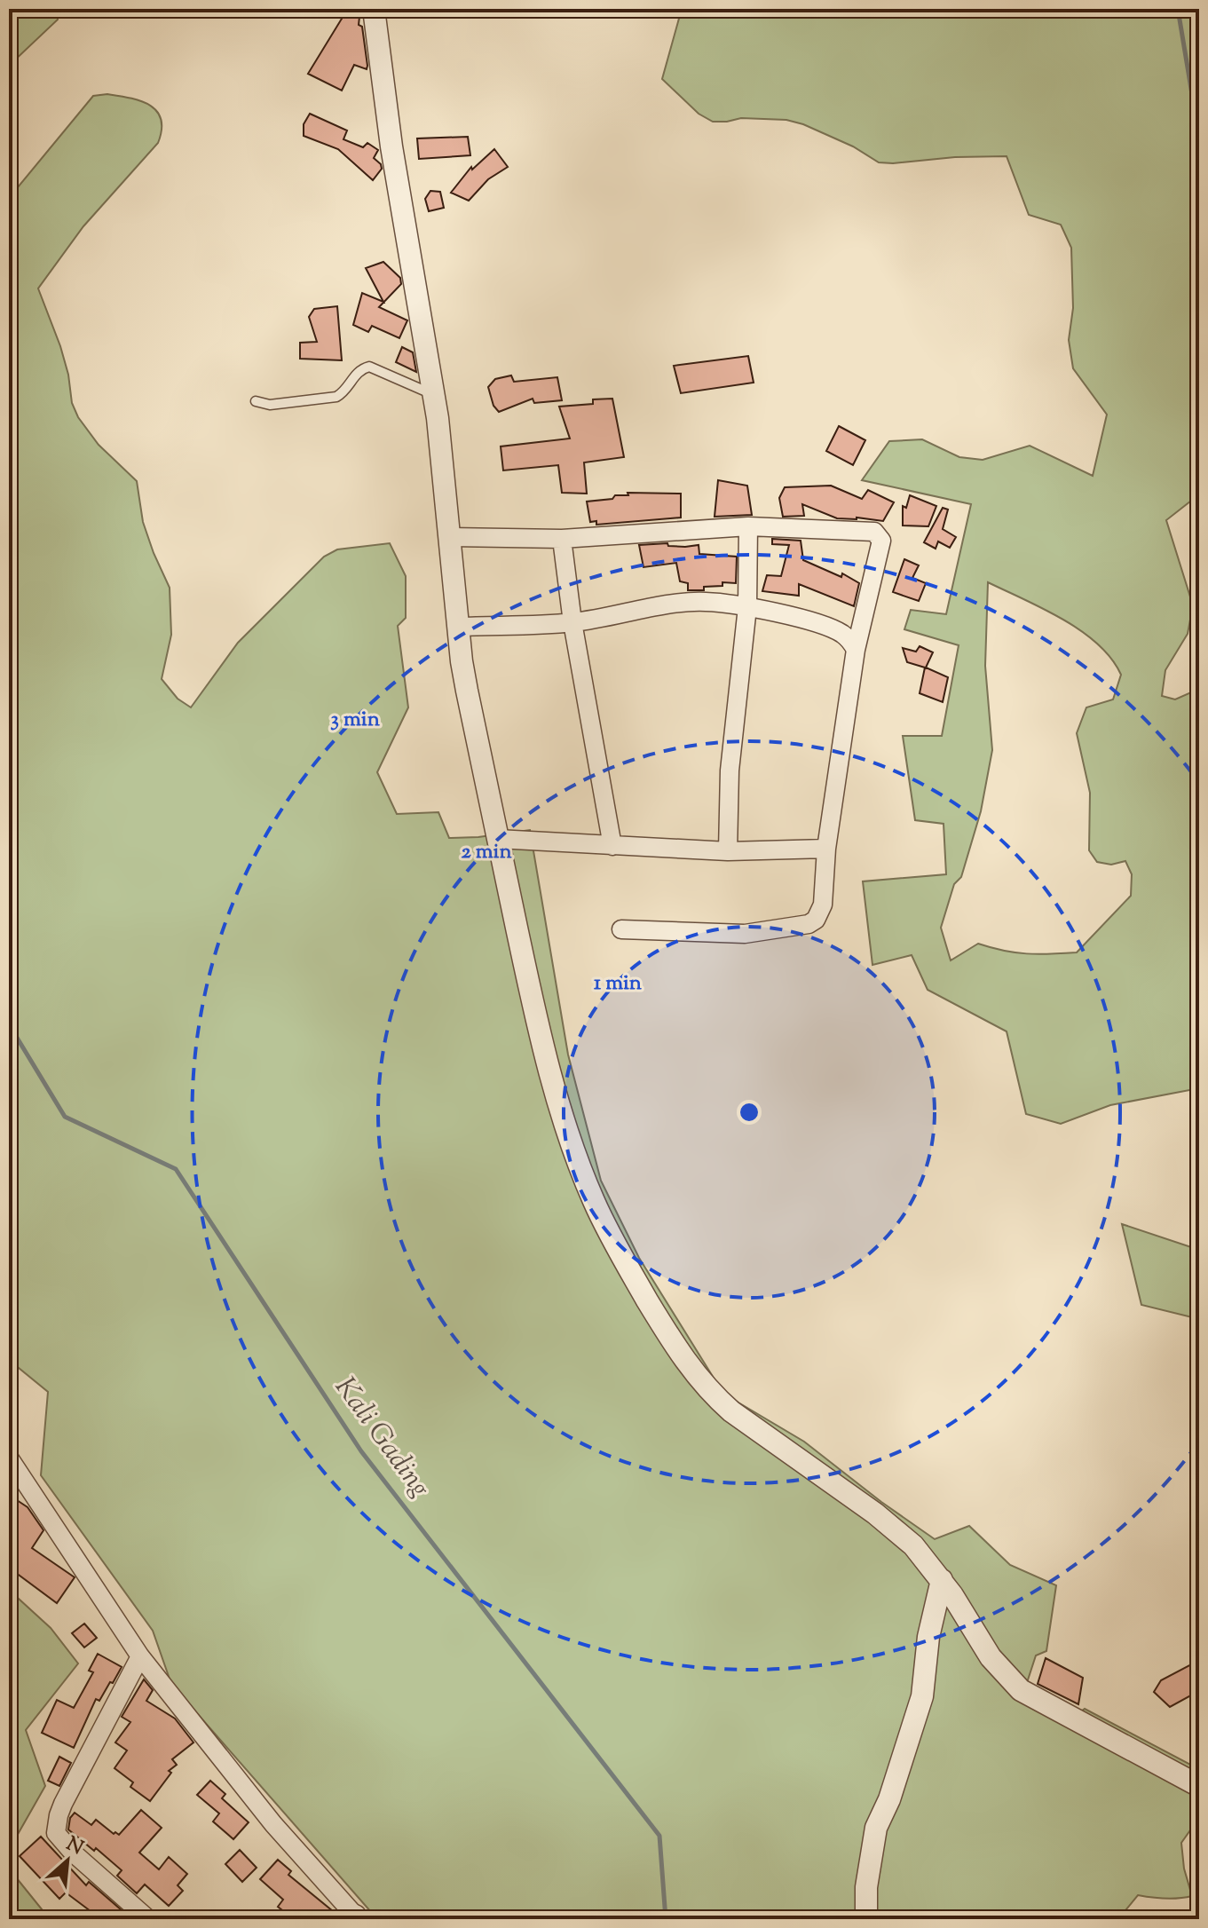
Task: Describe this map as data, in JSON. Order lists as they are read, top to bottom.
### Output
{
  "water": ["Kali Gading"],
  "north": "top right",
  "rings": ["3 min", "2 min", "1 min"]
}
